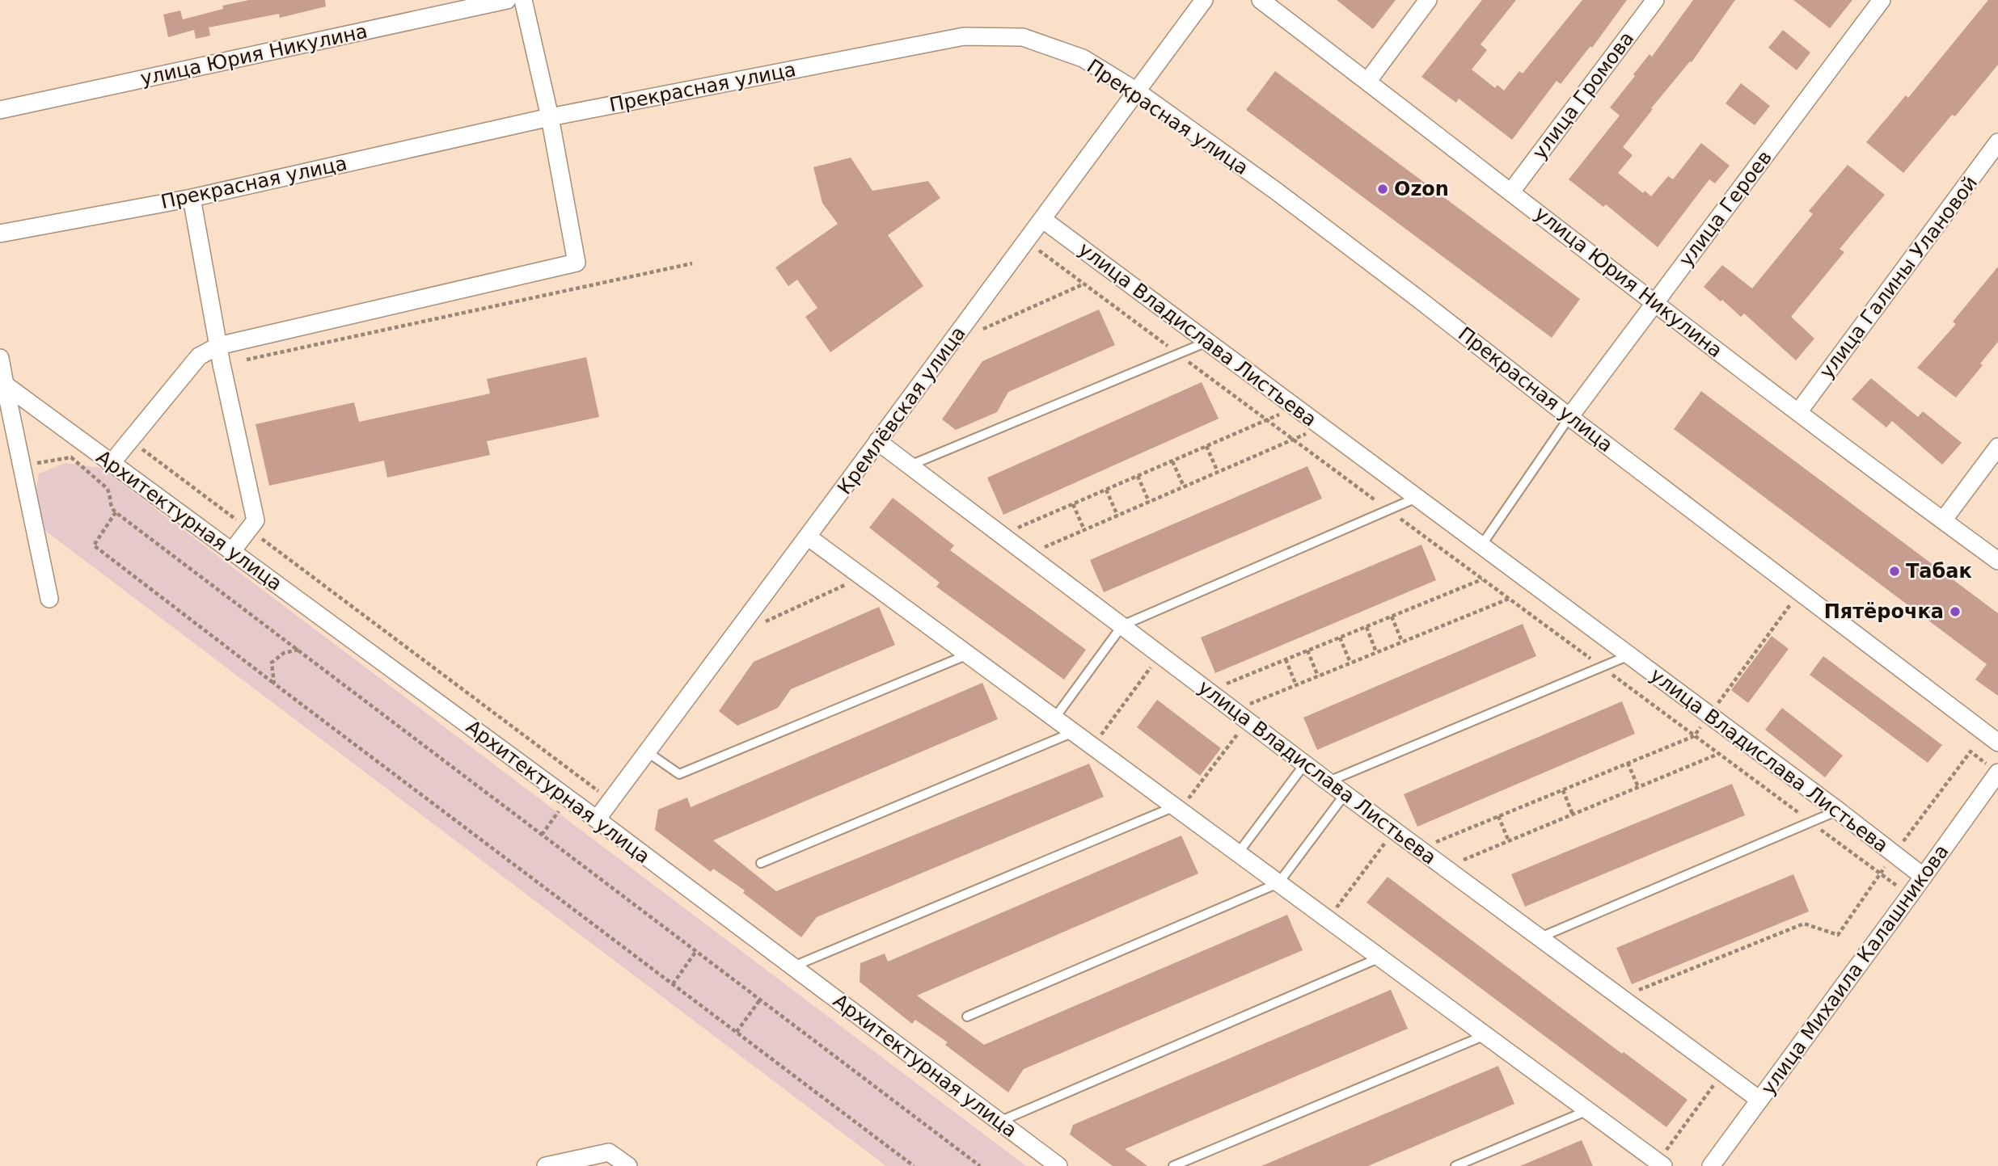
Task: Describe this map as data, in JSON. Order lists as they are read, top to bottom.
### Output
{
  "streets": {
    "street": [
      "улица Юрия Никулина",
      "Прекрасная улица",
      "улица Громова",
      "улица Героев",
      "улица Галины Улановой",
      "улица Владислава Листьева",
      "Кремлёвская улица",
      "Архитектурная улица",
      "улица Михаила Калашникова"
    ]
  },
  "crossings": [
    ["улица Юрия Никулина", "улица Громова"],
    ["улица Юрия Никулина", "улица Героев"],
    ["улица Юрия Никулина", "улица Галины Улановой"],
    ["Прекрасная улица", "улица Героев"],
    ["Прекрасная улица", "Кремлёвская улица"],
    ["улица Владислава Листьева", "Кремлёвская улица"],
    ["улица Владислава Листьева", "улица Михаила Калашникова"],
    ["Кремлёвская улица", "Архитектурная улица"]
  ],
  "places": ["Ozon", "Табак", "Пятёрочка"]
}
